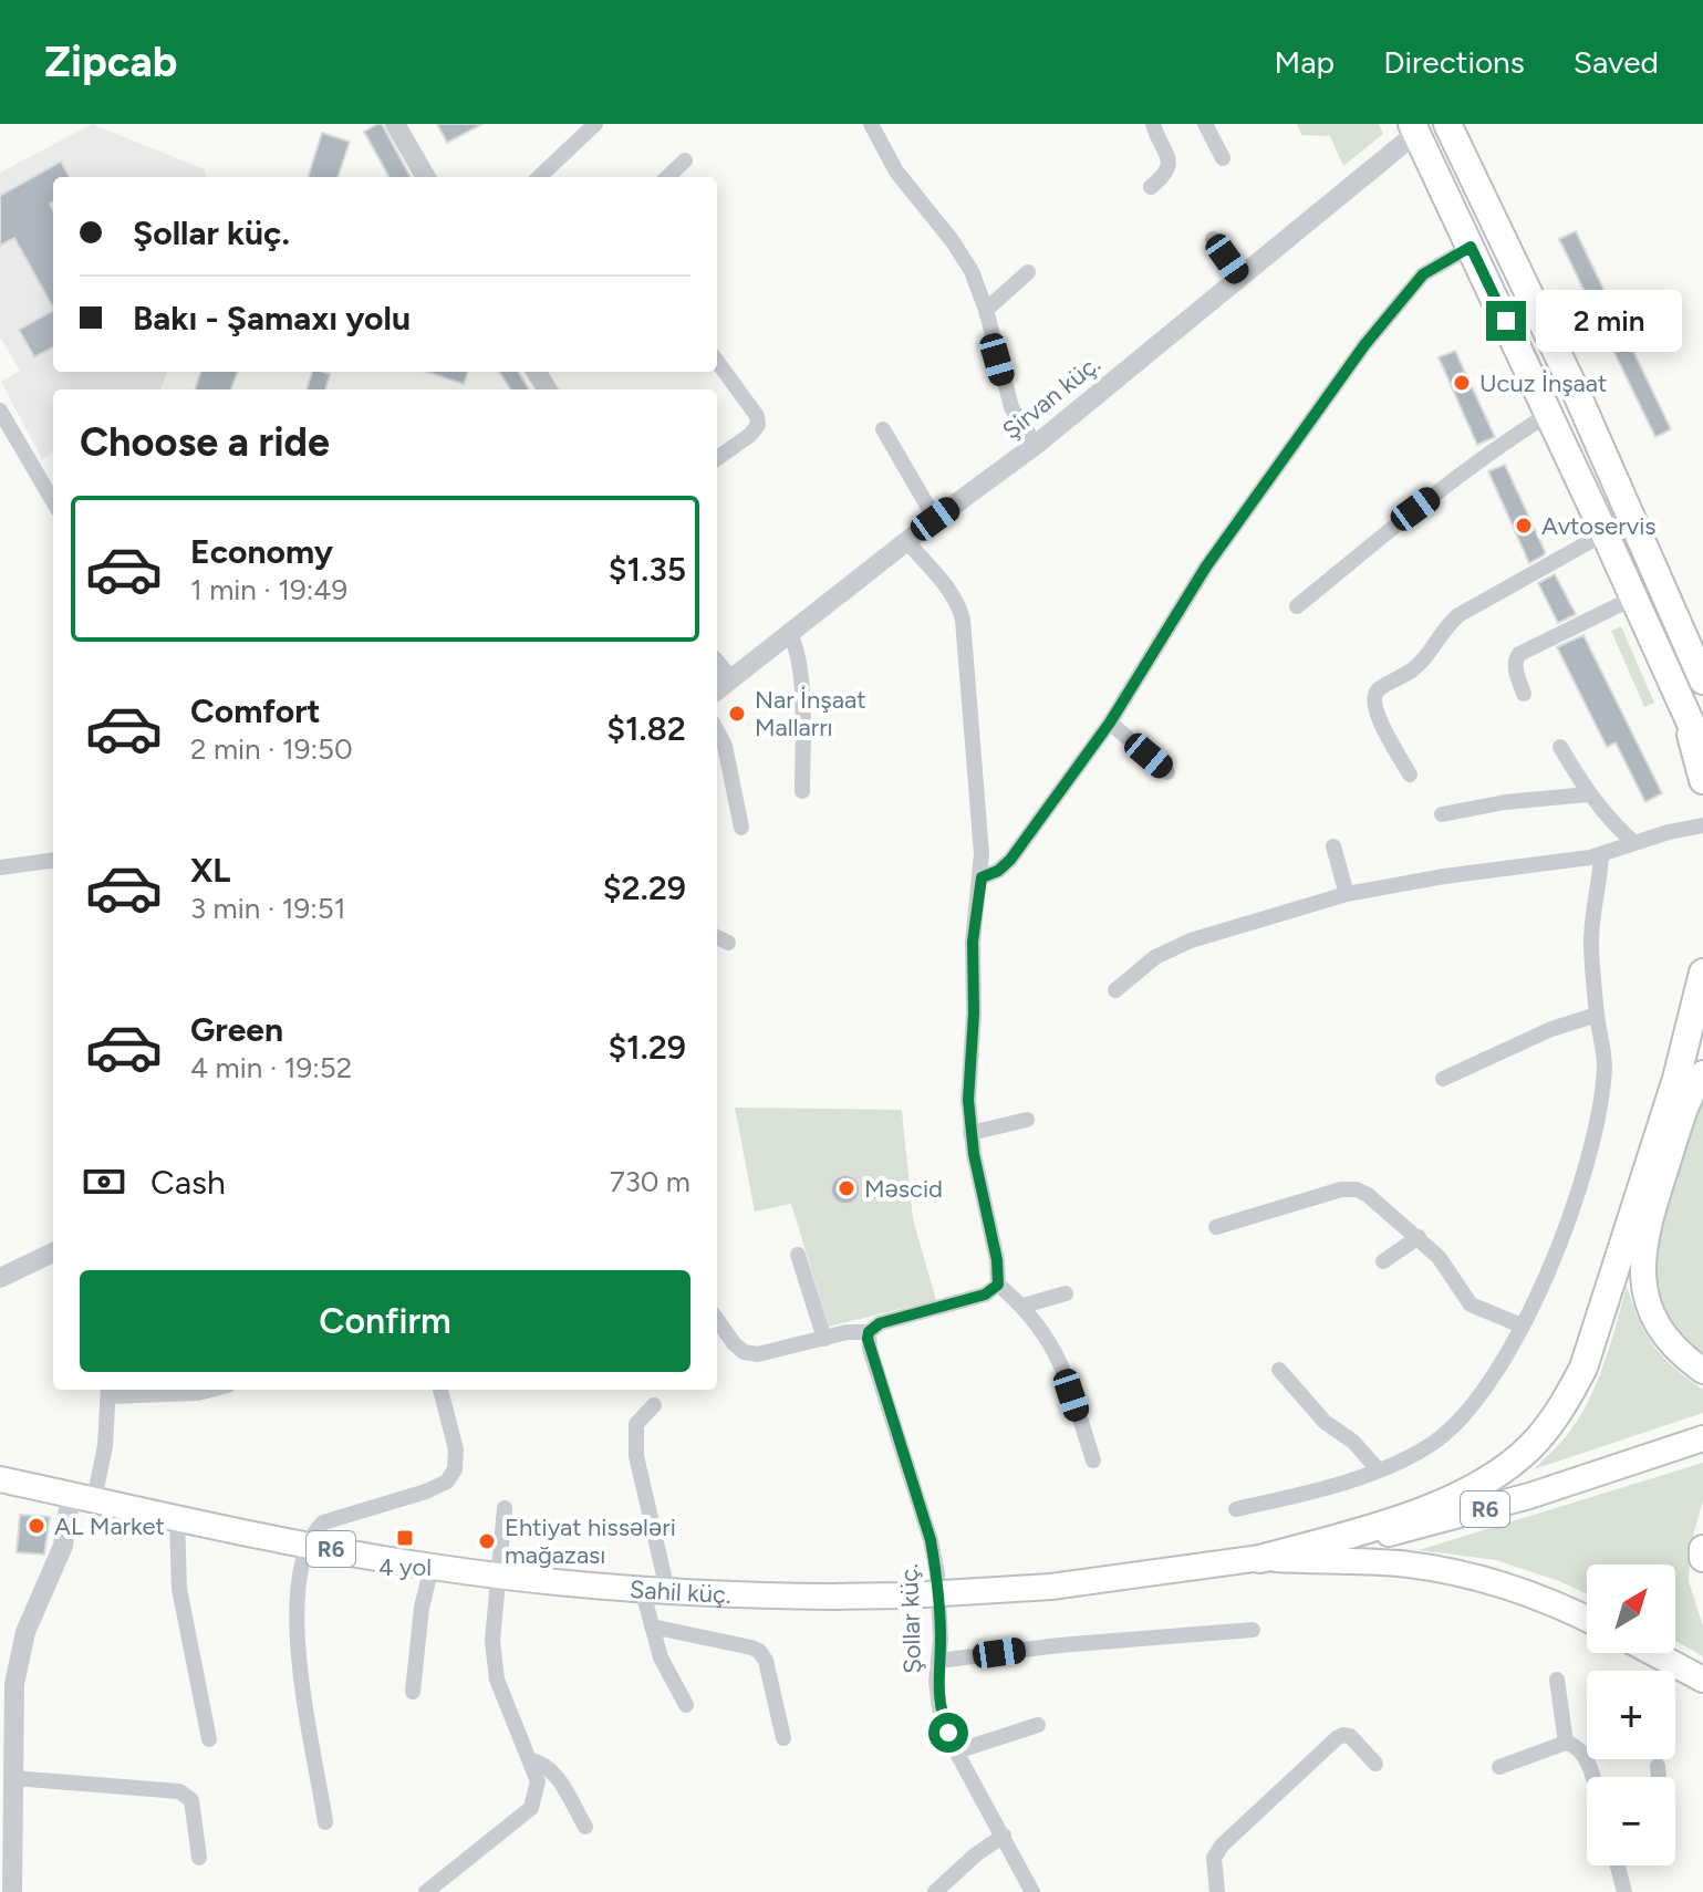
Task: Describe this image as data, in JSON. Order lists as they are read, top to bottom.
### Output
{
  "streets": {
    "main road": ["R6", "Sahil küç."],
    "street": ["Şirvan küç.", "Şollar küç."]
  },
  "crossings": [
    ["R6", "Sahil küç."]
  ],
  "places": {
    "other": [
      "Ucuz İnşaat",
      "Avtoservis",
      "Nar İnşaat Mallarrı",
      "Məscid",
      "AL Market",
      "Ehtiyat hissələri mağazası"
    ],
    "transit": ["4 yol"]
  },
  "north": "top right",
  "page": {
    "header": "Zipcab",
    "nav": ["Map", "Directions", "Saved"],
    "banner": ["Şollar küç.", "Bakı - Şamaxı yolu"],
    "bubble": "2 min",
    "heading": "Choose a ride",
    "list": [
      {
        "name": "Economy",
        "note": "1 min · 19:49",
        "value": "$1.35"
      },
      {
        "name": "Comfort",
        "note": "2 min · 19:50",
        "value": "$1.82"
      },
      {
        "name": "XL",
        "note": "3 min · 19:51",
        "value": "$2.29"
      },
      {
        "name": "Green",
        "note": "4 min · 19:52",
        "value": "$1.29"
      }
    ],
    "pay": ["Cash", "730 m"],
    "buttons": "Confirm",
    "map_buttons": ["+", "−"]
  }
}
